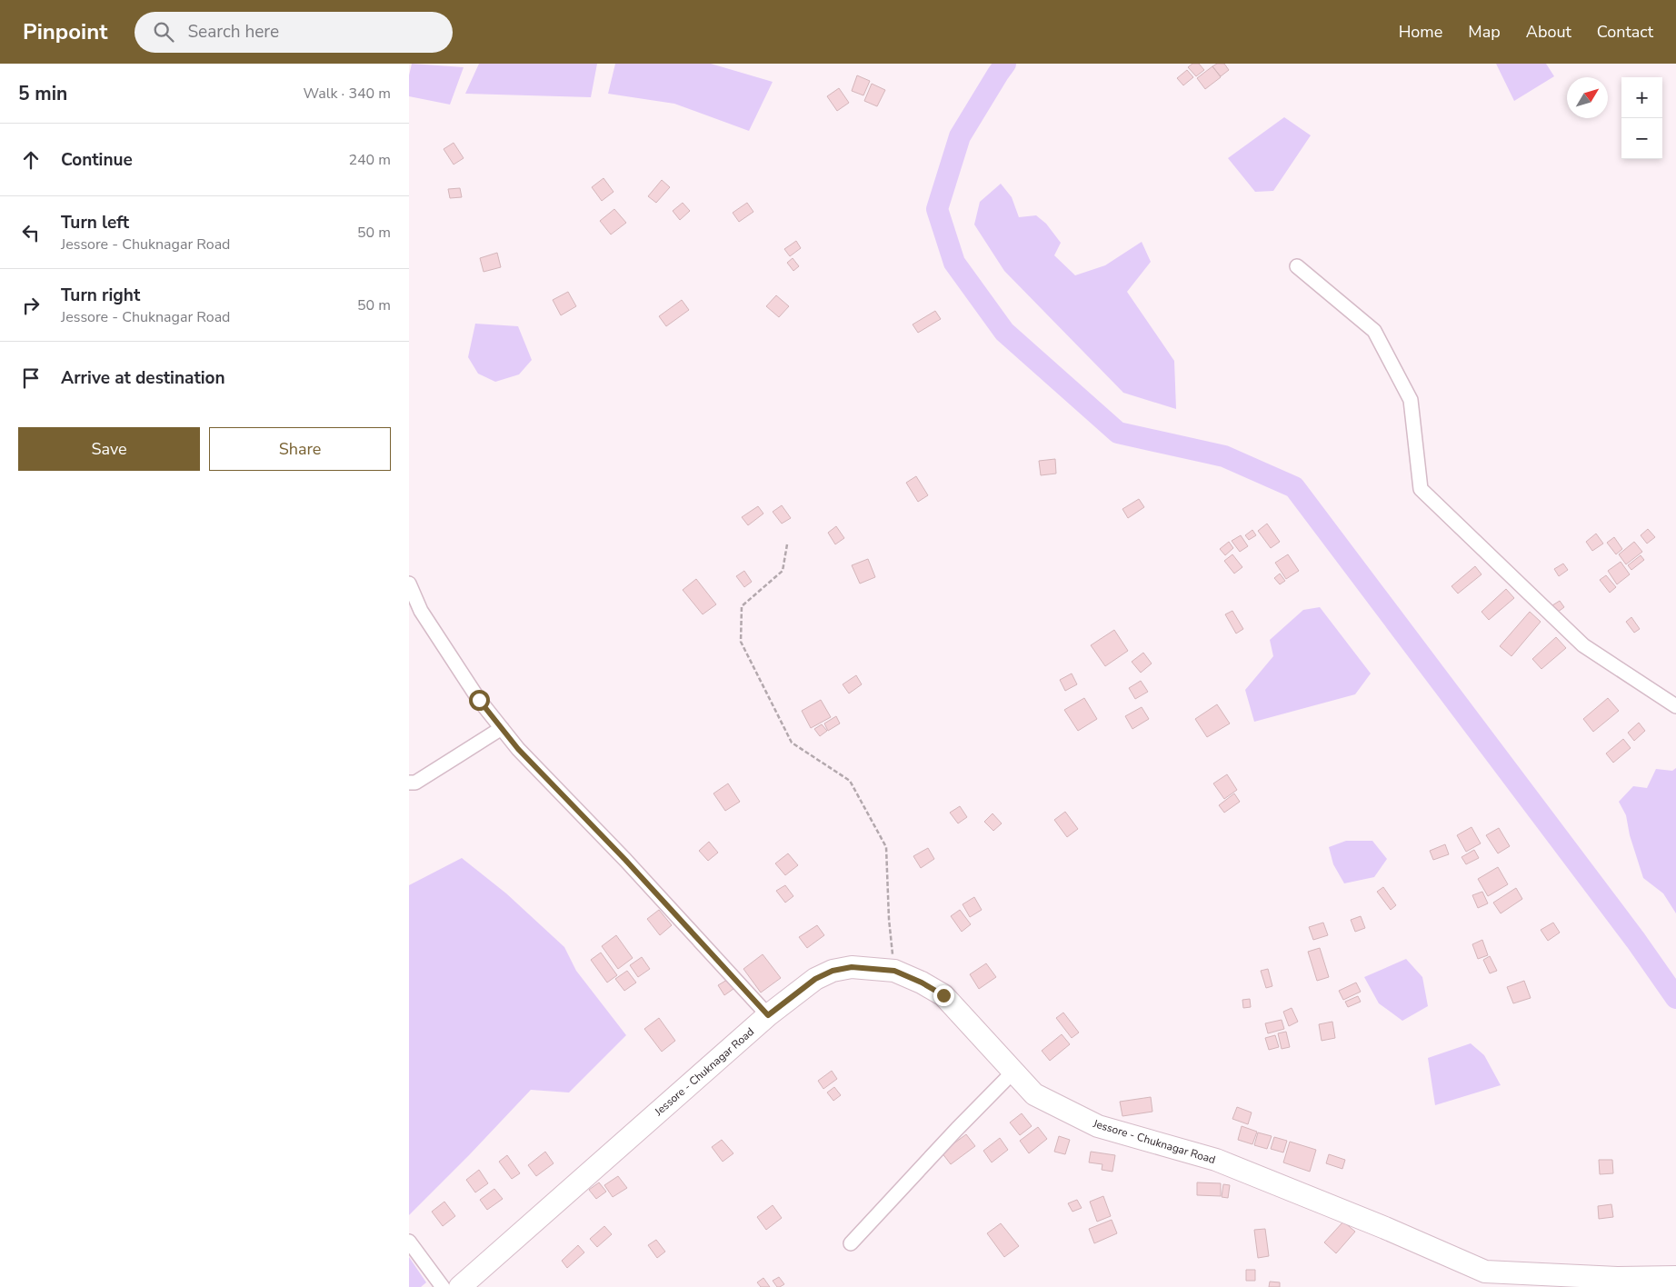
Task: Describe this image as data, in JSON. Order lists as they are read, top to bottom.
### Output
{
  "streets": {
    "main road": ["Jessore - Chuknagar Road"]
  },
  "north": "top right",
  "page": {
    "header": "Pinpoint",
    "search": "Search here",
    "nav": [
      "Home",
      "Map",
      "About",
      "Contact"
    ],
    "heading": ["5 min", "Walk · 340 m"],
    "map_buttons": ["+", "−"],
    "list": [
      ["Continue", "240 m"],
      ["Turn left", "Jessore - Chuknagar Road", "50 m"],
      ["Turn right", "Jessore - Chuknagar Road", "50 m"],
      "Arrive at destination"
    ],
    "buttons": ["Save", "Share"]
  }
}
